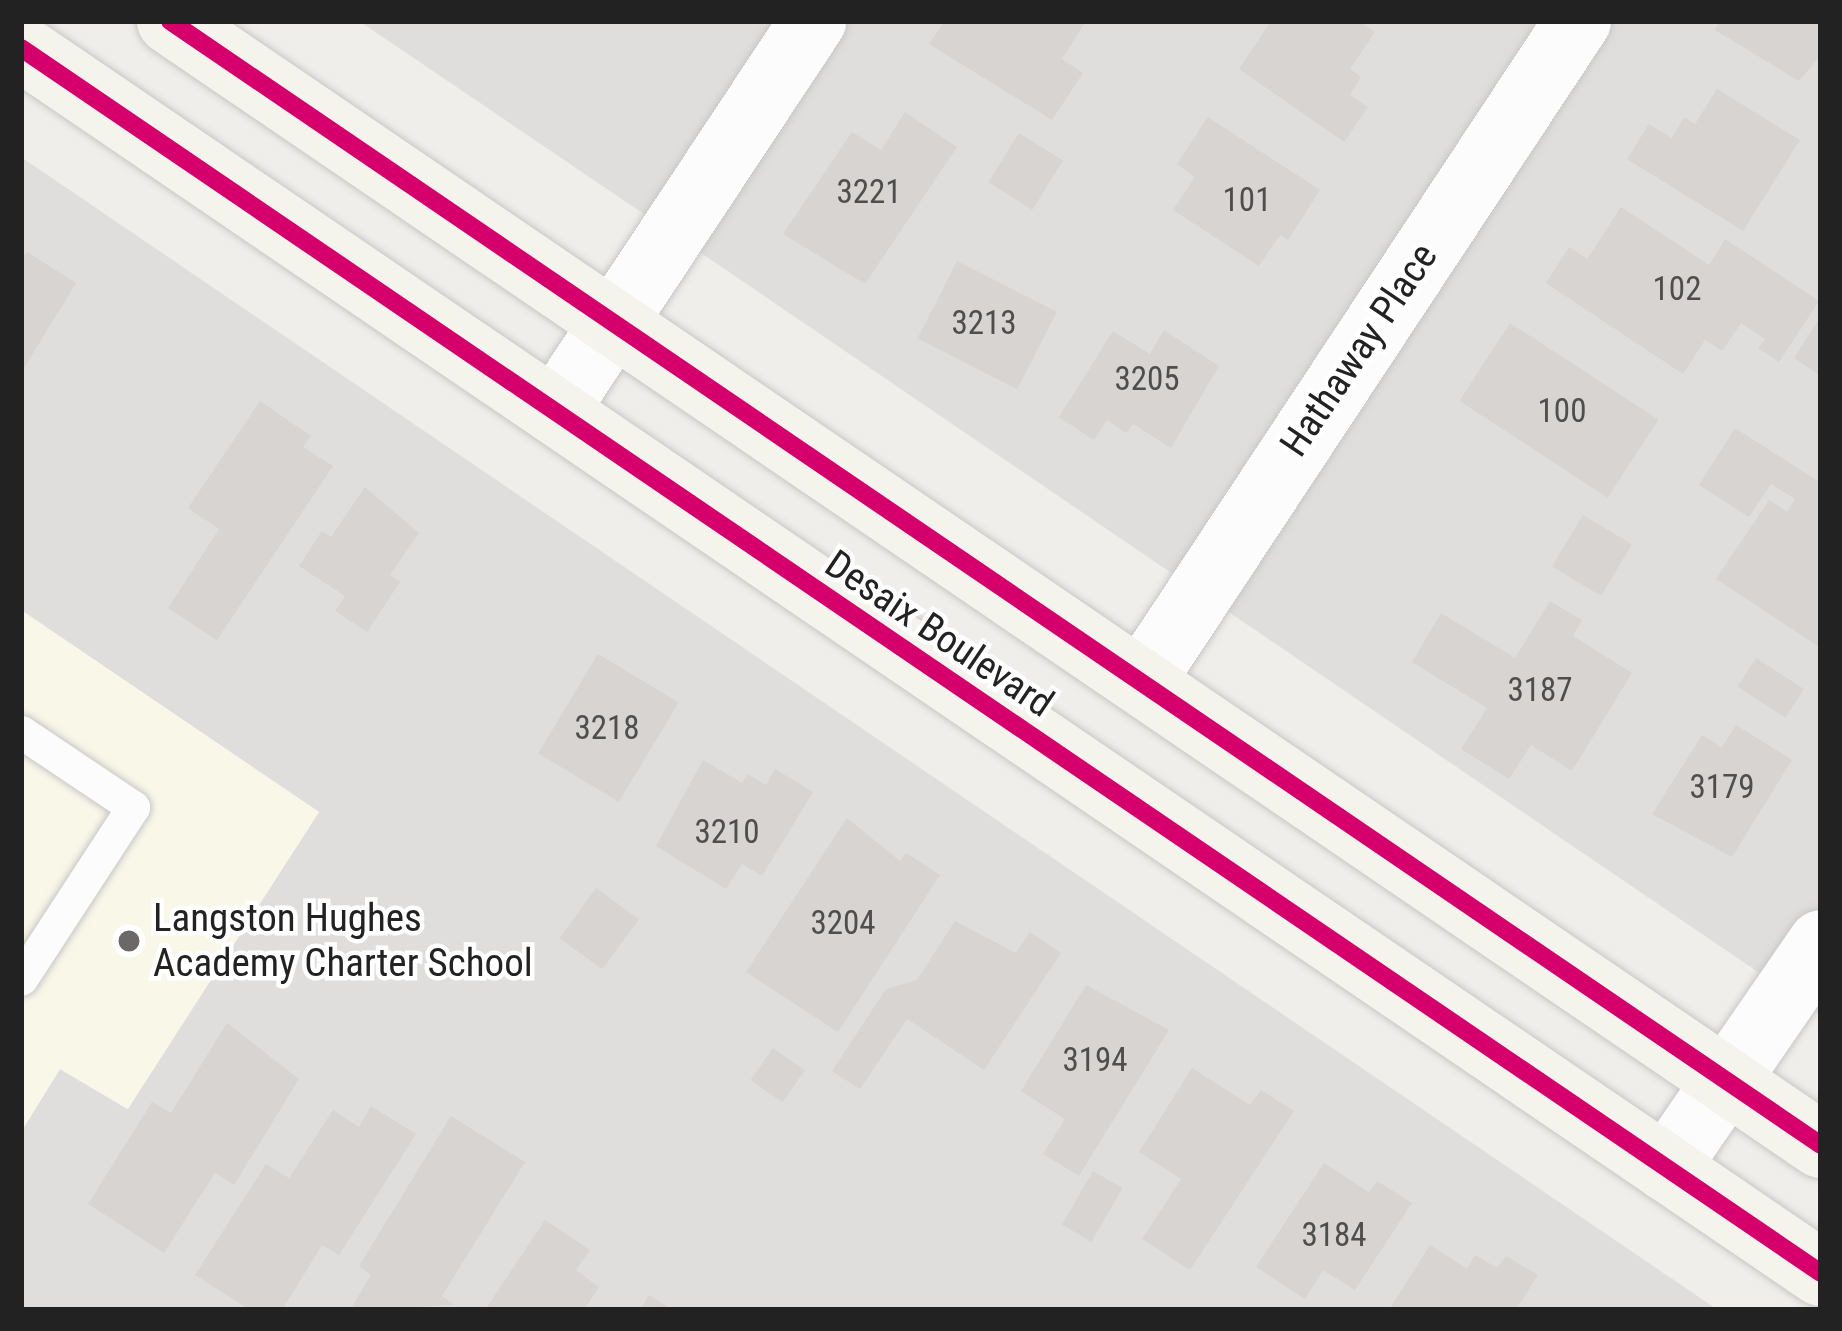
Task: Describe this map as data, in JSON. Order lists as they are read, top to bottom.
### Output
{
  "streets": {
    "street": ["Hathaway Place", "Desaix Boulevard"]
  },
  "crossings": [
    ["Hathaway Place", "Desaix Boulevard"]
  ],
  "places": ["Langston Hughes Academy Charter School"],
  "house_numbers": [
    "3221",
    "101",
    "102",
    "3213",
    "3205",
    "100",
    "3187",
    "3218",
    "3179",
    "3210",
    "3204",
    "3194",
    "3184"
  ]
}
